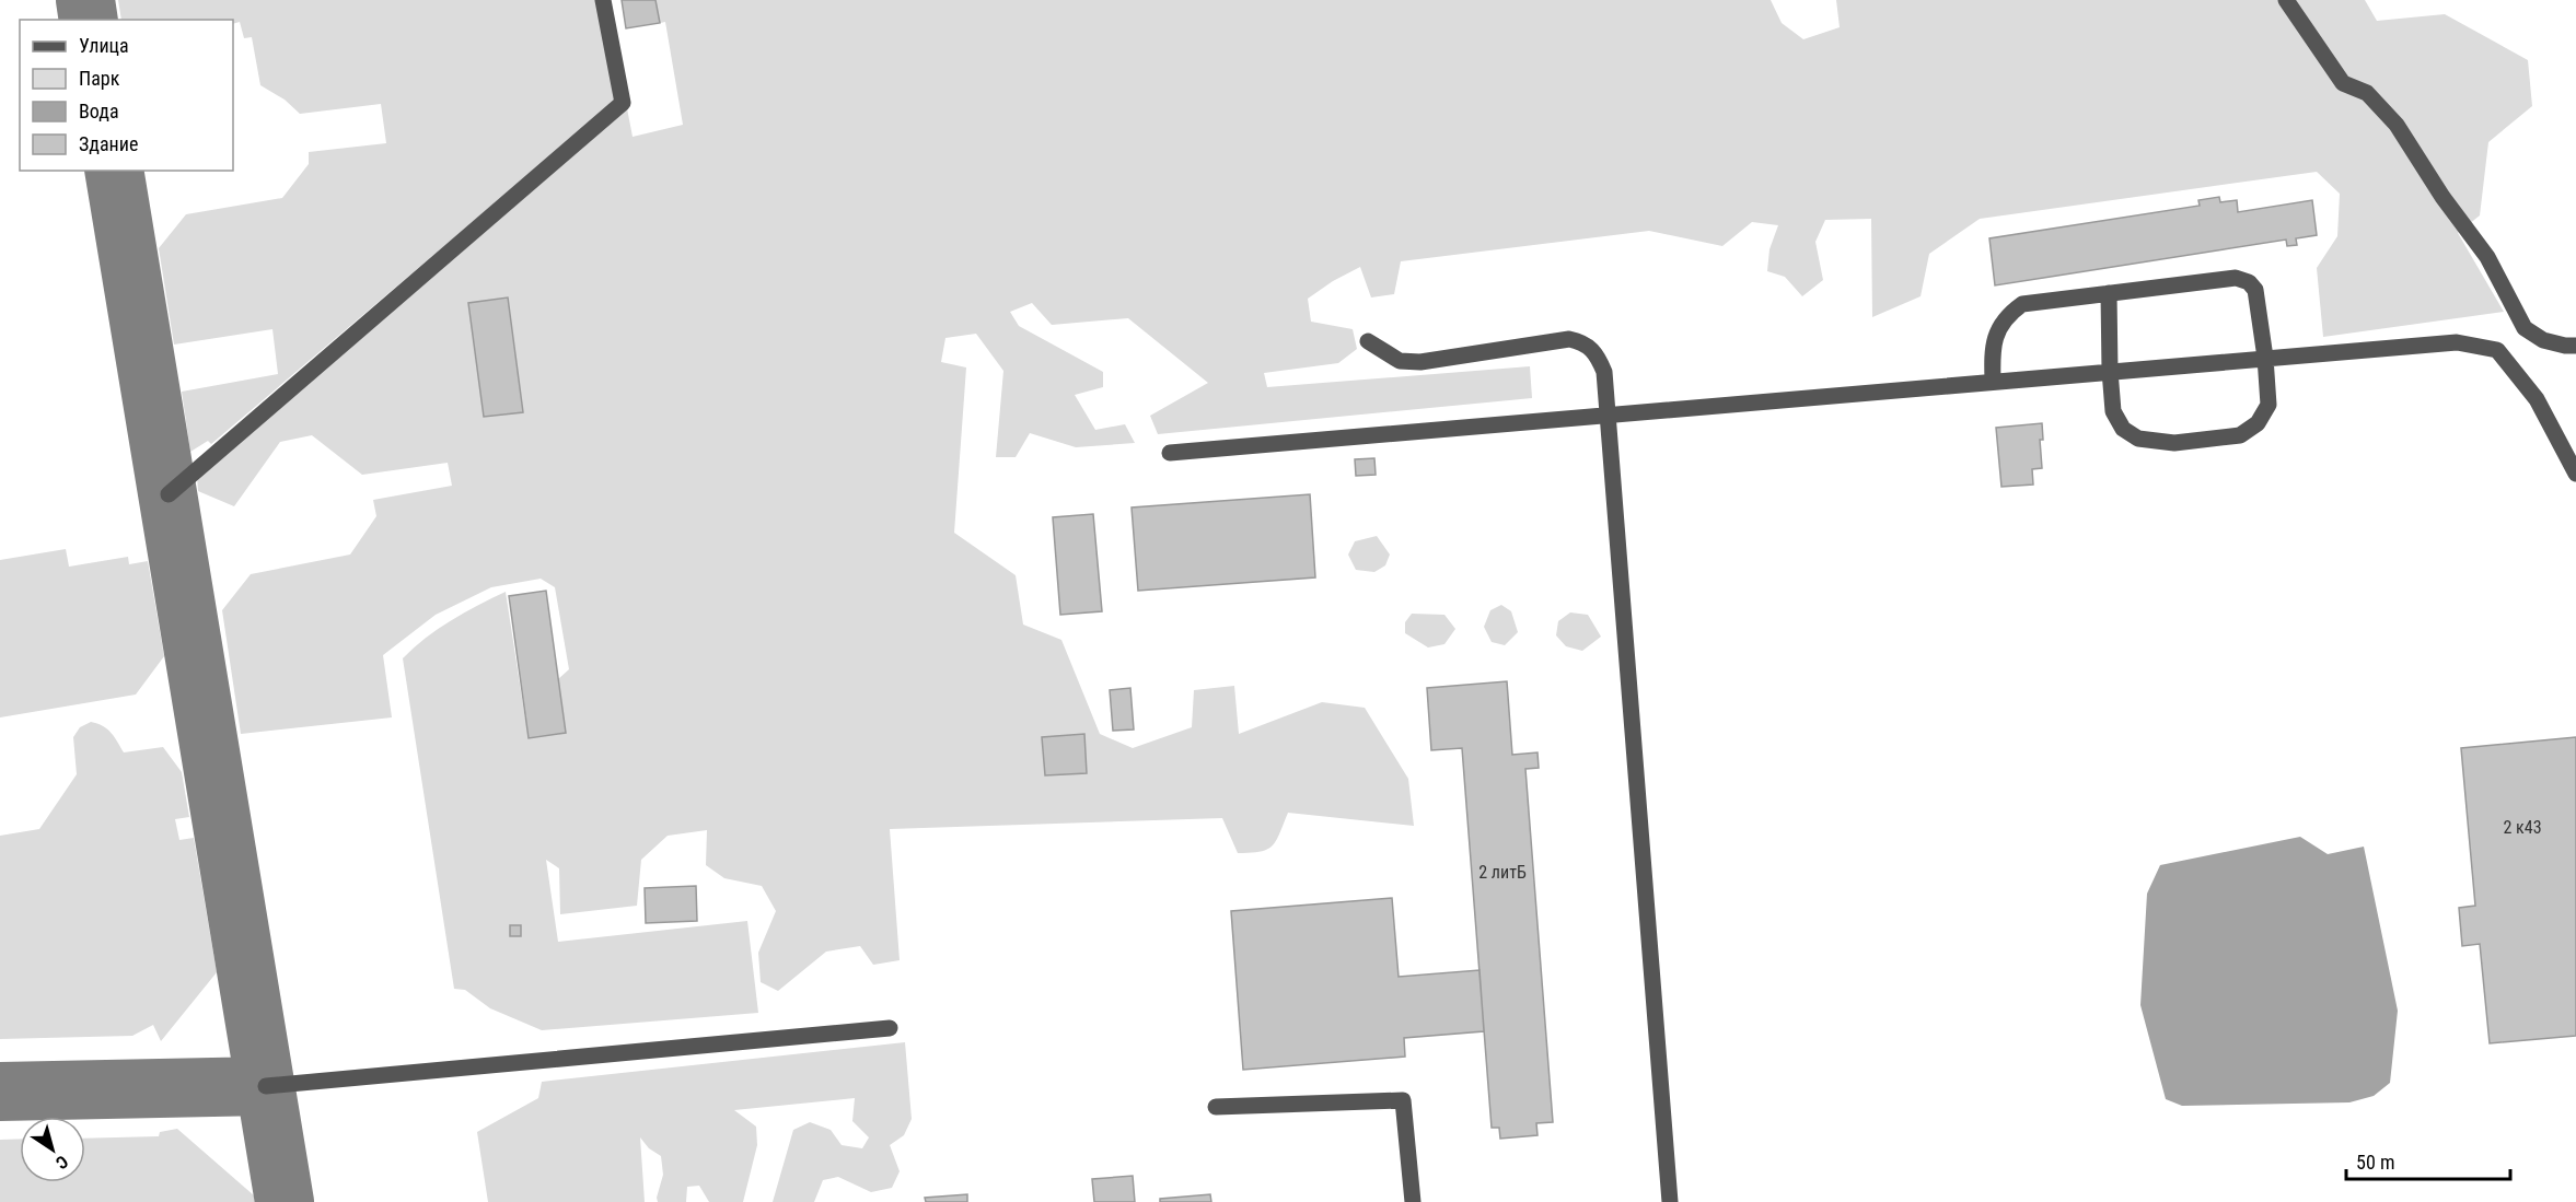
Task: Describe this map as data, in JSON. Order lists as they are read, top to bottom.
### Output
{
  "house_numbers": ["2 к43", "2 литБ"],
  "legend": [
    "Улица",
    "Парк",
    "Вода",
    "Здание"
  ],
  "scale_bar": "50 m",
  "north": "bottom right"
}
